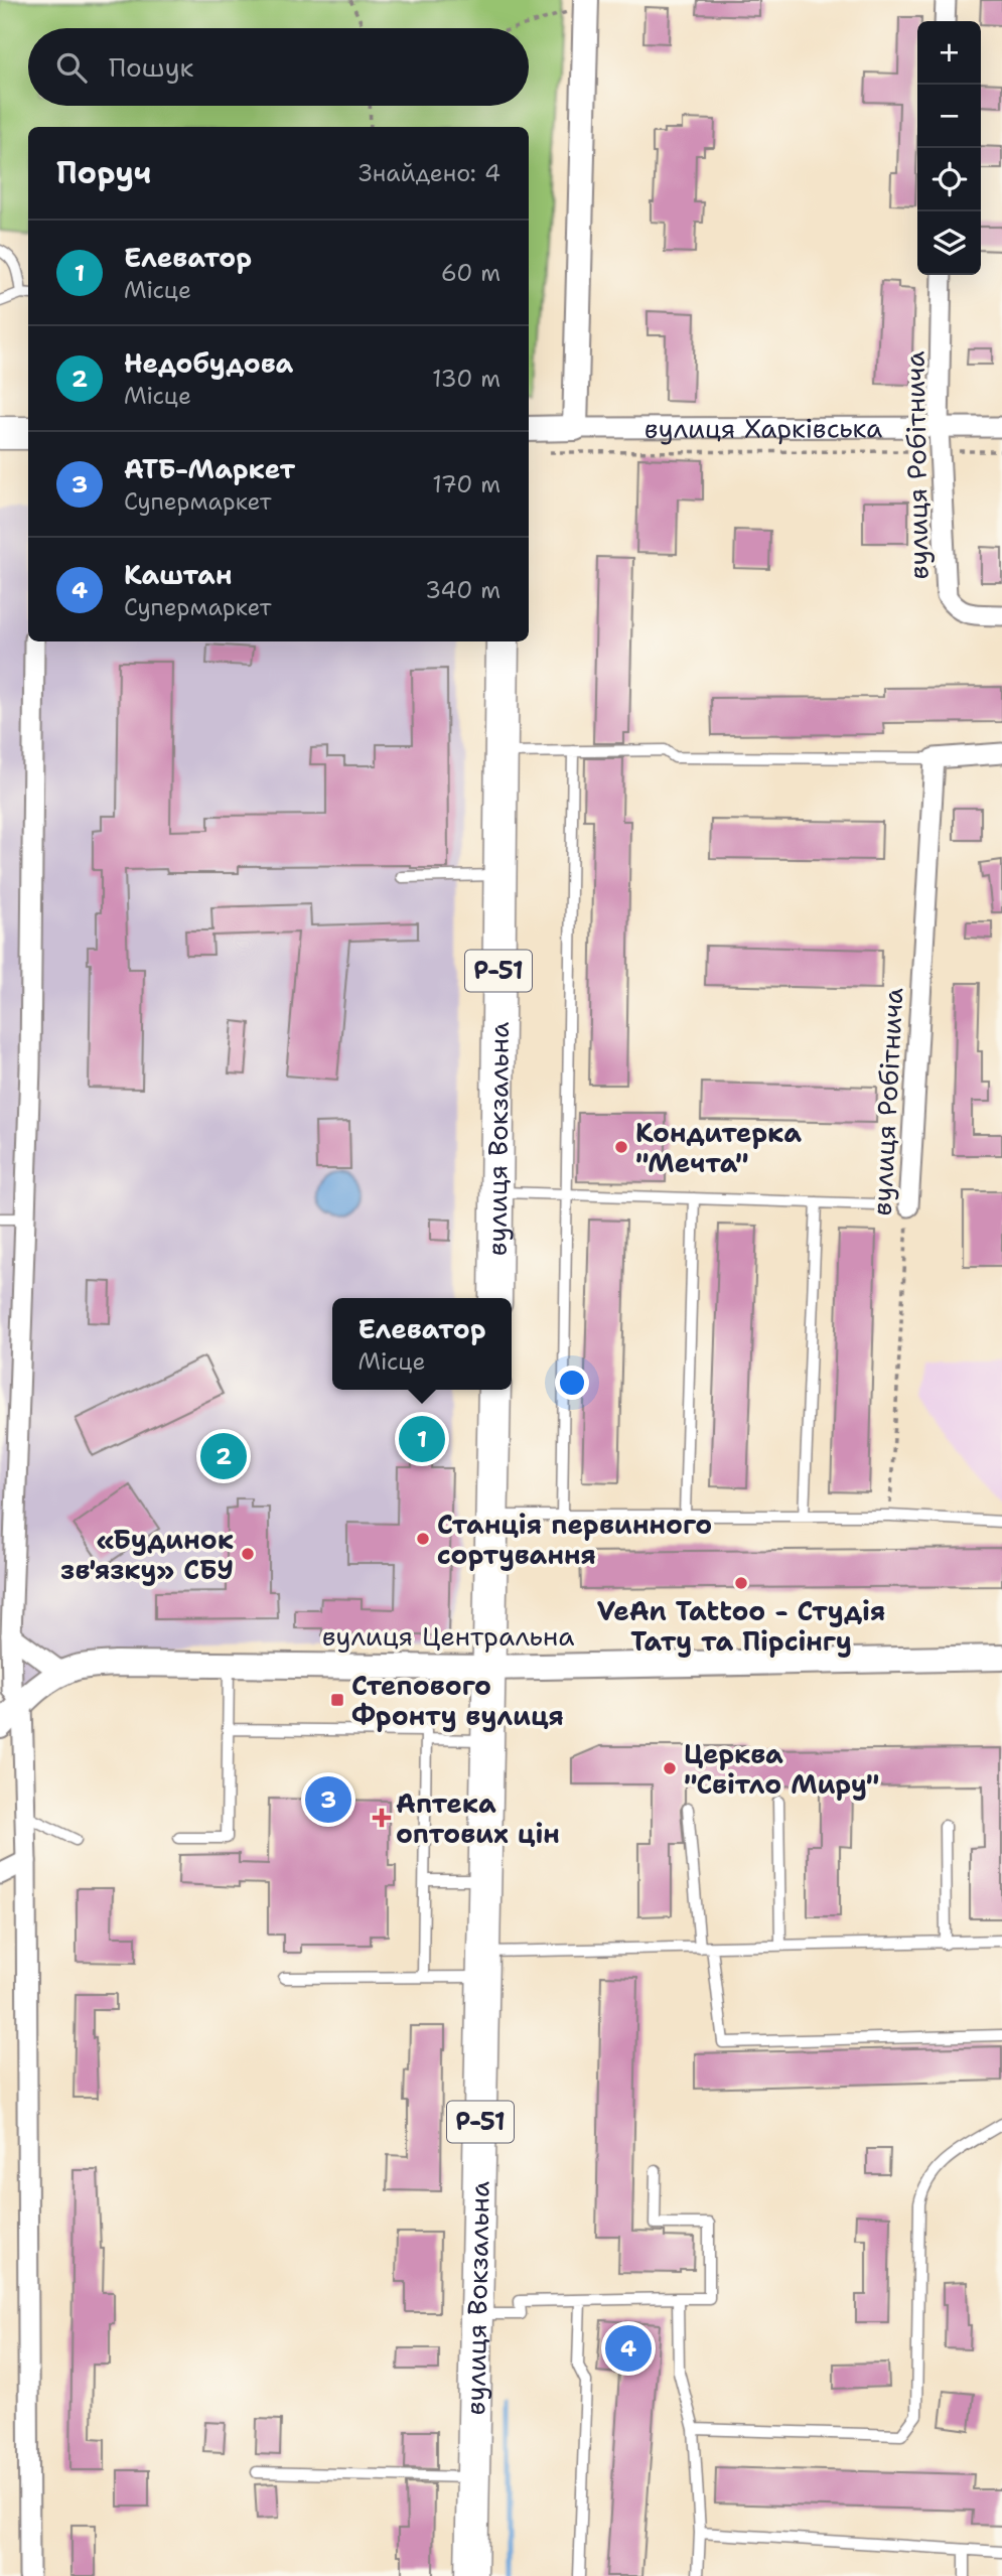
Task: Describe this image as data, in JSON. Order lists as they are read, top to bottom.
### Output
{
  "streets": {
    "main road": ["Р-51", "вулиця Вокзальна"],
    "street": ["вулиця Харківська", "вулиця Робітнича", "вулиця Центральна"]
  },
  "crossings": [
    ["вулиця Харківська", "вулиця Робітнича"],
    ["вулиця Вокзальна", "вулиця Центральна"]
  ],
  "places": {
    "other": [
      "Кондитерка \"Мечта\"",
      "Станція первинного сортування",
      "«Будинок зв'язку» СБУ",
      "VeAn Tattoo - Студія Тату та Пірсінгу",
      "Церква \"Світло Миру\""
    ],
    "transit": ["Степового Фронту вулиця"],
    "health": ["Аптека оптових цін"]
  },
  "page": {
    "map_buttons": ["+", "−"],
    "search": "Пошук",
    "heading": ["Поруч", "Знайдено: 4"],
    "list": [
      {
        "mark": "1",
        "name": "Елеватор",
        "note": "Місце",
        "value": "60 m"
      },
      {
        "mark": "2",
        "name": "Недобудова",
        "note": "Місце",
        "value": "130 m"
      },
      {
        "mark": "3",
        "name": "АТБ-Маркет",
        "note": "Супермаркет",
        "value": "170 m"
      },
      {
        "mark": "4",
        "name": "Каштан",
        "note": "Супермаркет",
        "value": "340 m"
      }
    ],
    "popup": ["Елеватор", "Місце"],
    "pins": [
      "1",
      "2",
      "3",
      "4"
    ]
  }
}
